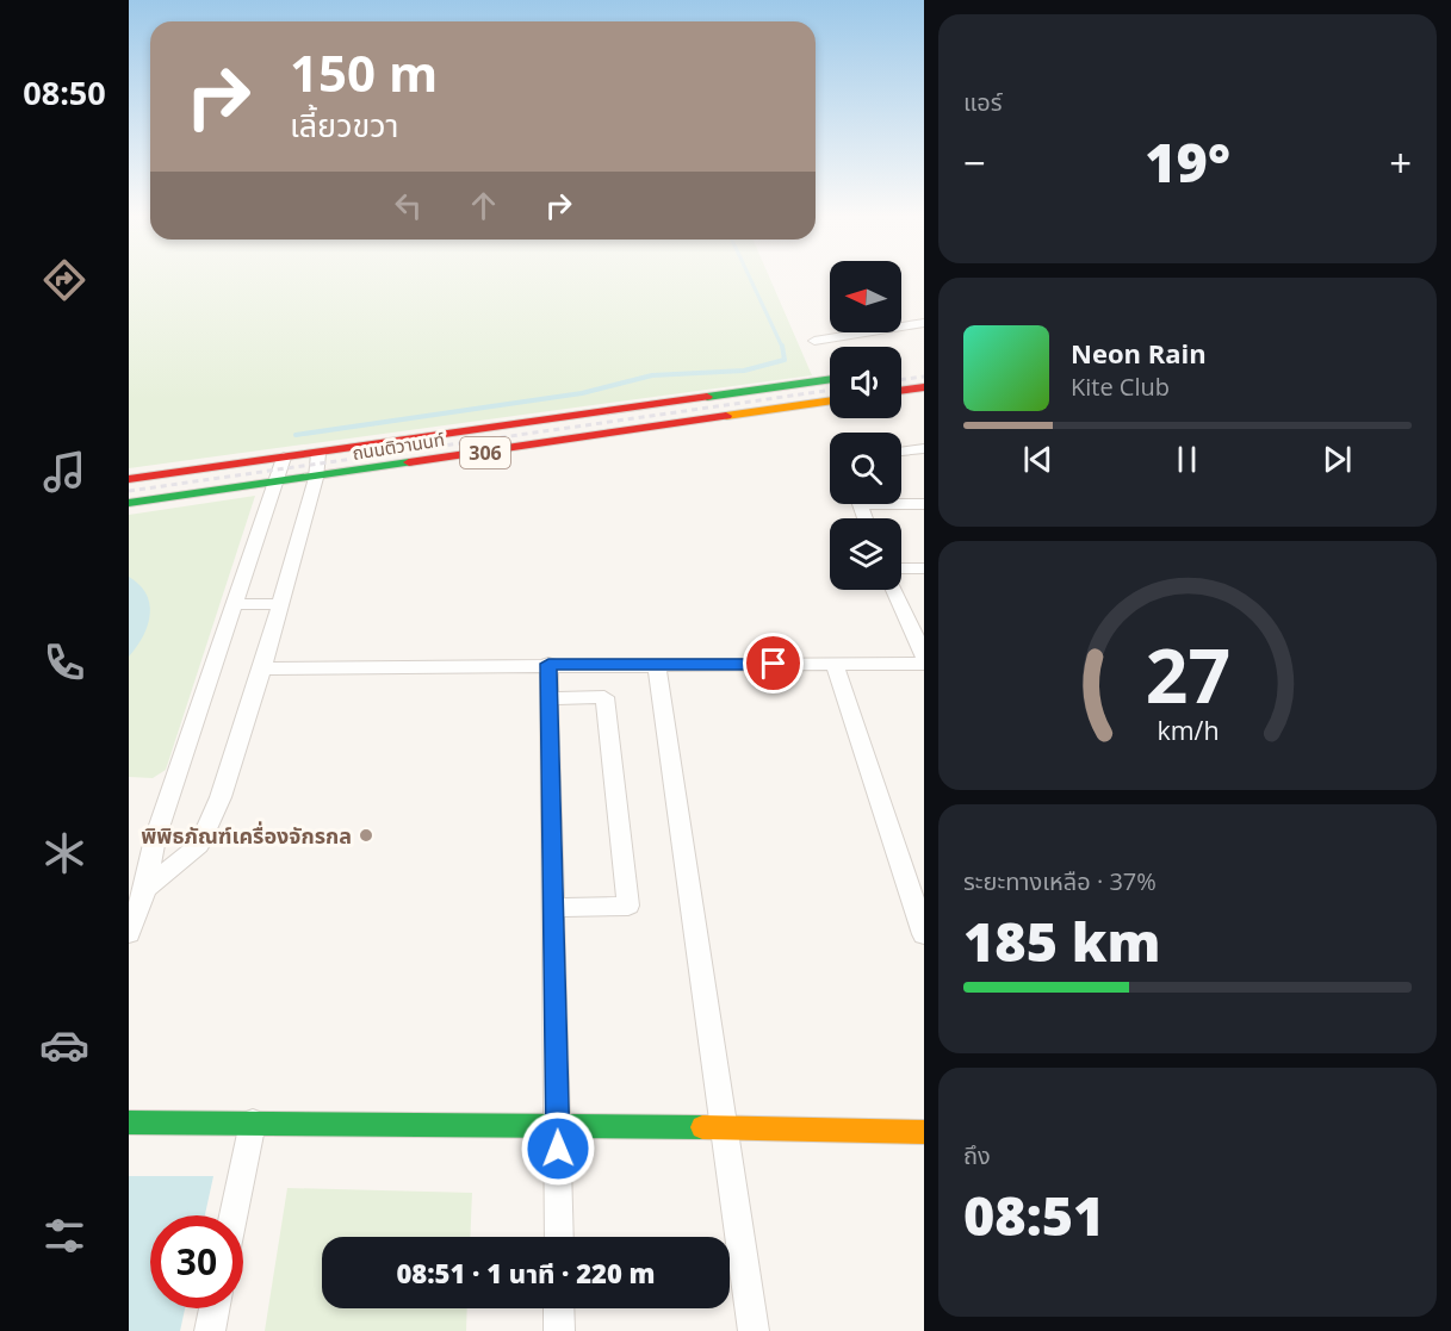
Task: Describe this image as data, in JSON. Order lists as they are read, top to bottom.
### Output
{
  "streets": {
    "main road": ["ถนนติวานนท์", "306"]
  },
  "places": ["พิพิธภัณฑ์เครื่องจักรกล"],
  "north": "left",
  "page": {
    "tabs": "08:50",
    "tile": [
      "แอร์",
      ["ระยะทางเหลือ · 37%", "185 km"],
      ["ถึง", "08:51"]
    ],
    "turn": ["150 m", "เลี้ยวขวา"],
    "heat": ["−", "19°", "+"],
    "song": ["Neon Rain", "Kite Club"],
    "limit": "30",
    "trip": "08:51 · 1 นาที · 220 m",
    "gauge": ["27", "km/h"]
  }
}
